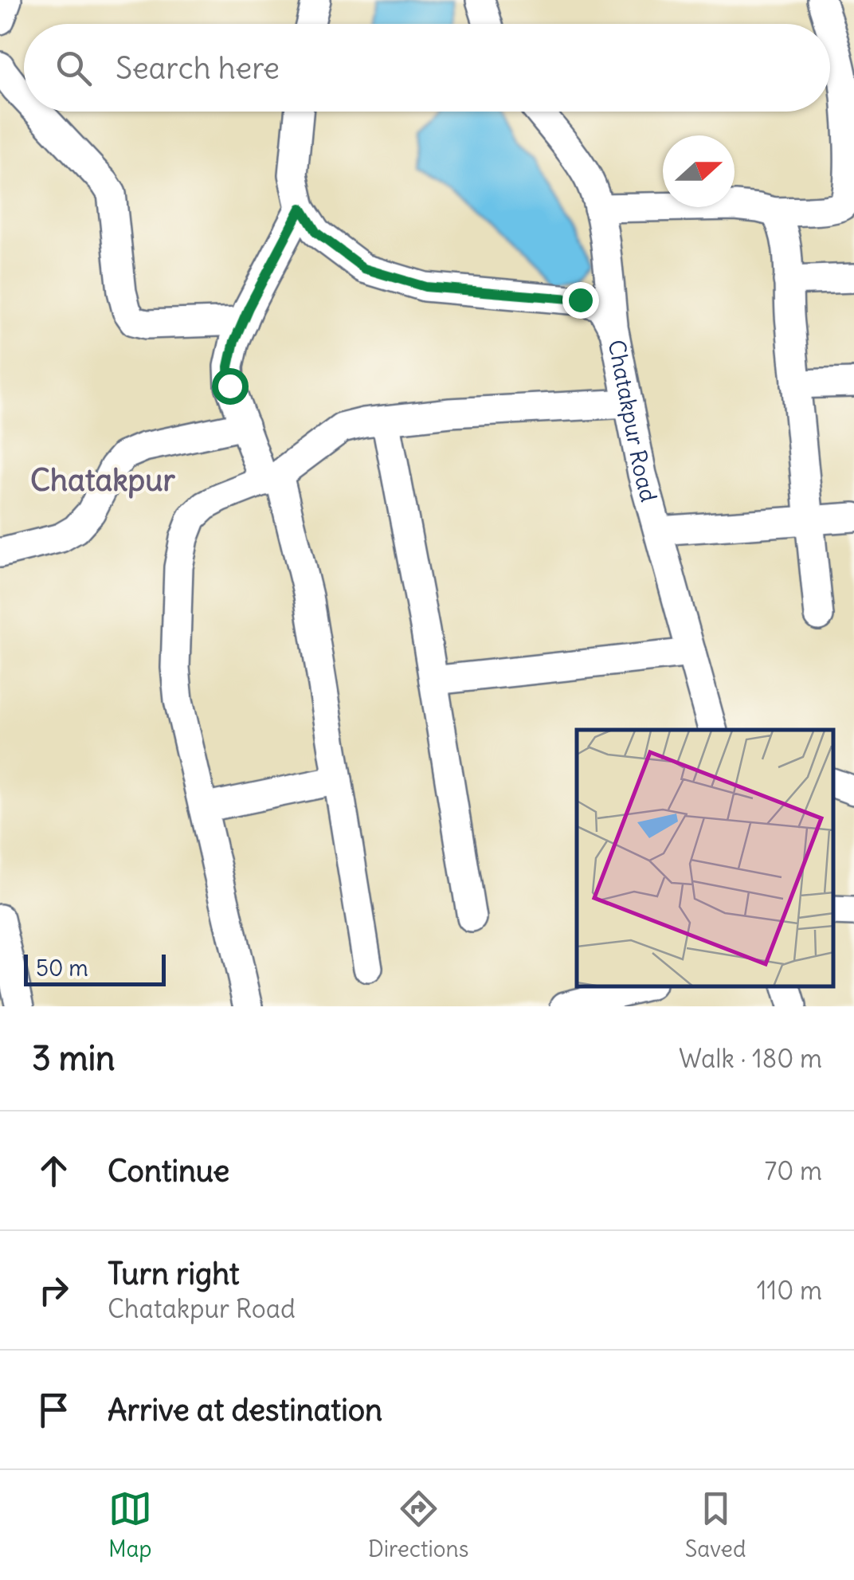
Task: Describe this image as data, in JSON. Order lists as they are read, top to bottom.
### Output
{
  "streets": {
    "street": ["Chatakpur Road"]
  },
  "districts": ["Chatakpur"],
  "scale_bar": "50 m",
  "north": "right",
  "page": {
    "search": "Search here",
    "scale": "50 m",
    "heading": ["3 min", "Walk · 180 m"],
    "list": [
      ["Continue", "70 m"],
      ["Turn right", "Chatakpur Road", "110 m"],
      "Arrive at destination"
    ],
    "nav": ["Map", "Directions", "Saved"]
  }
}
